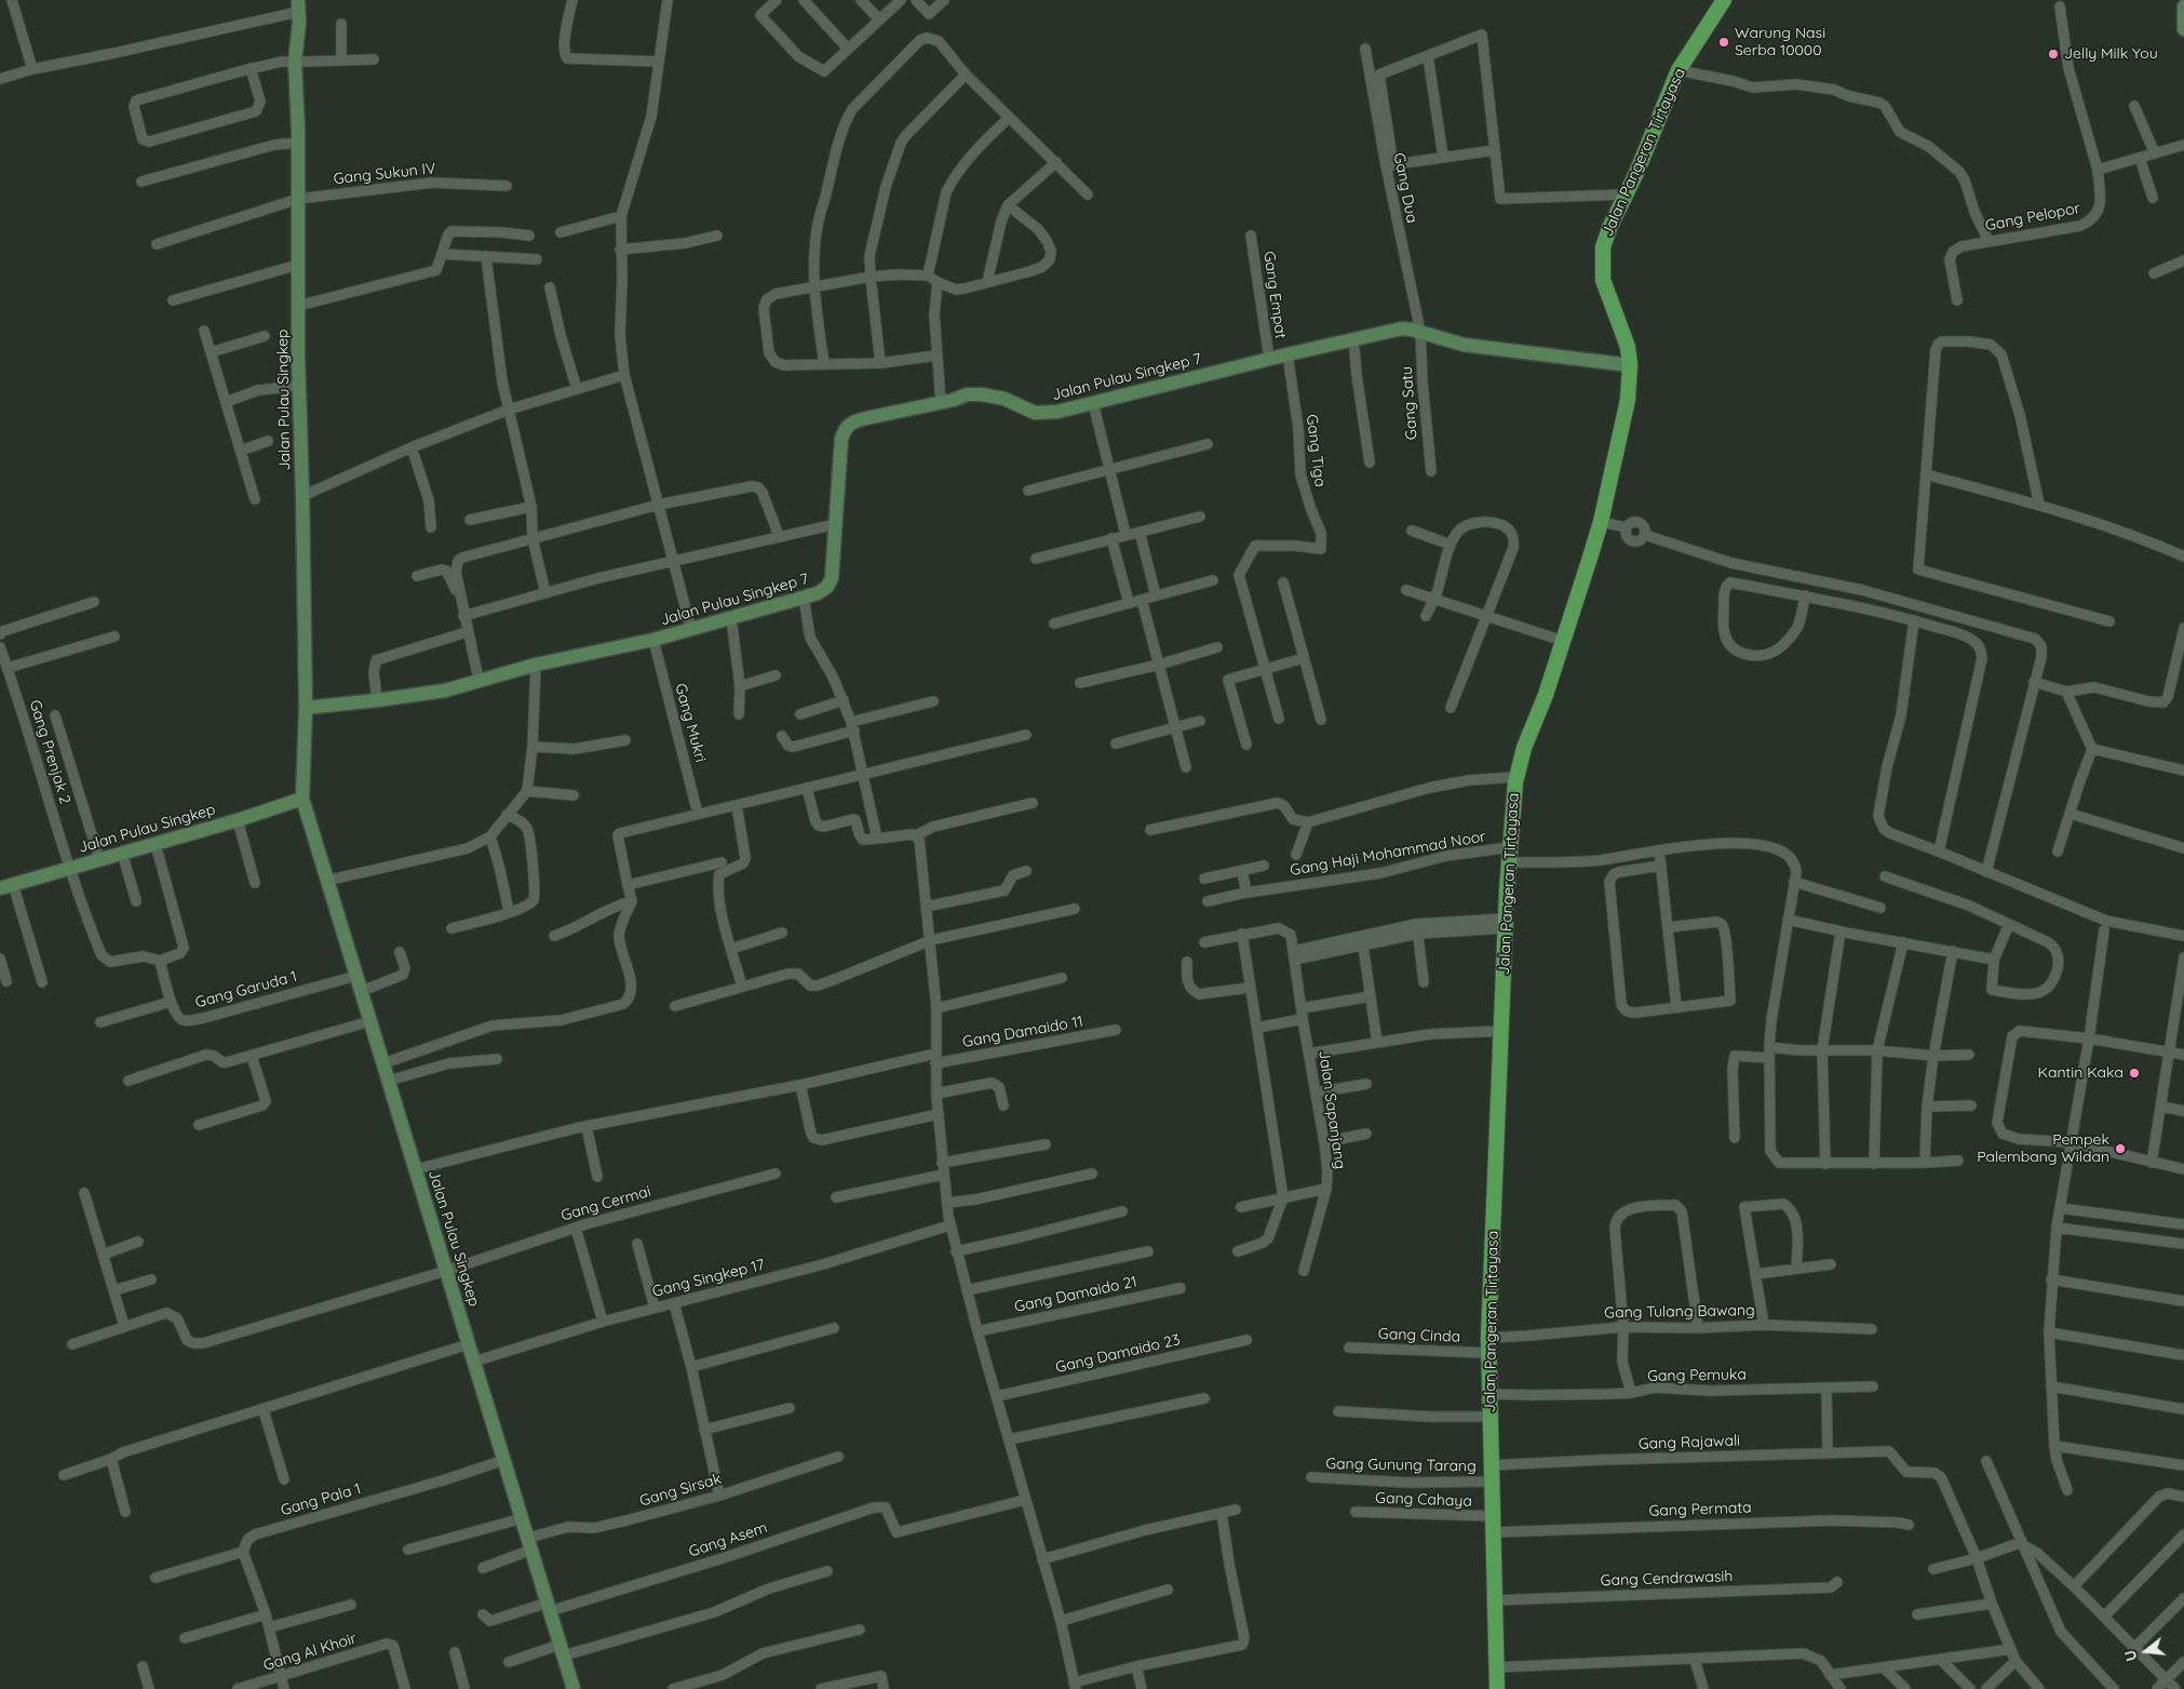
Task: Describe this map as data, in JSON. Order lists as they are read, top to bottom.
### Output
{
  "streets": {
    "main road": ["Jalan Pangeran Tirtayasa"],
    "street": [
      "Gang Sukun IV",
      "Gang Dua",
      "Gang Pelopor",
      "Gang Empat",
      "Jalan Pulau Singkep 7",
      "Jalan Pulau Singkep",
      "Gang Satu",
      "Gang Tiga",
      "Gang Mukri",
      "Gang Prenjak 2",
      "Gang Haji Mohammad Noor",
      "Gang Garuda 1",
      "Gang Damaido 11",
      "Jalan Sapanjang",
      "Gang Cermai",
      "Gang Singkep 17",
      "Gang Damaido 21",
      "Gang Tulang Bawang",
      "Gang Cinda",
      "Gang Damaido 23",
      "Gang Pemuka",
      "Gang Rajawali",
      "Gang Gunung Tarang",
      "Gang Sirsak",
      "Gang Pala 1",
      "Gang Cahaya",
      "Gang Permata",
      "Gang Asem",
      "Gang Cendrawasih",
      "Gang Al Khoir"
    ]
  },
  "crossings": [
    ["Jalan Pangeran Tirtayasa", "Jalan Pulau Singkep 7"],
    ["Jalan Pangeran Tirtayasa", "Gang Haji Mohammad Noor"],
    ["Jalan Pangeran Tirtayasa", "Gang Tulang Bawang"],
    ["Jalan Pangeran Tirtayasa", "Gang Cinda"],
    ["Jalan Pangeran Tirtayasa", "Gang Pemuka"],
    ["Jalan Pangeran Tirtayasa", "Gang Rajawali"],
    ["Jalan Pangeran Tirtayasa", "Gang Gunung Tarang"],
    ["Jalan Pangeran Tirtayasa", "Gang Cahaya"],
    ["Jalan Pangeran Tirtayasa", "Gang Permata"],
    ["Jalan Pangeran Tirtayasa", "Gang Cendrawasih"],
    ["Gang Sukun IV", "Jalan Pulau Singkep"],
    ["Gang Dua", "Jalan Pulau Singkep 7"],
    ["Gang Dua", "Gang Satu"],
    ["Gang Empat", "Jalan Pulau Singkep 7"],
    ["Jalan Pulau Singkep 7", "Jalan Pulau Singkep"],
    ["Jalan Pulau Singkep 7", "Gang Satu"],
    ["Jalan Pulau Singkep 7", "Gang Tiga"],
    ["Jalan Pulau Singkep 7", "Gang Mukri"],
    ["Jalan Pulau Singkep", "Gang Prenjak 2"],
    ["Jalan Pulau Singkep", "Gang Garuda 1"],
    ["Jalan Pulau Singkep", "Gang Damaido 11"],
    ["Jalan Pulau Singkep", "Gang Cermai"],
    ["Jalan Pulau Singkep", "Gang Singkep 17"],
    ["Jalan Pulau Singkep", "Gang Sirsak"],
    ["Jalan Pulau Singkep", "Gang Pala 1"],
    ["Jalan Pulau Singkep", "Gang Asem"],
    ["Gang Prenjak 2", "Gang Garuda 1"],
    ["Gang Tulang Bawang", "Gang Cinda"]
  ],
  "places": [
    "Warung Nasi Serba 10000",
    "Jelly Milk You",
    "Kantin Kaka",
    "Pempek Palembang Wildan"
  ],
  "north": "left"
}
